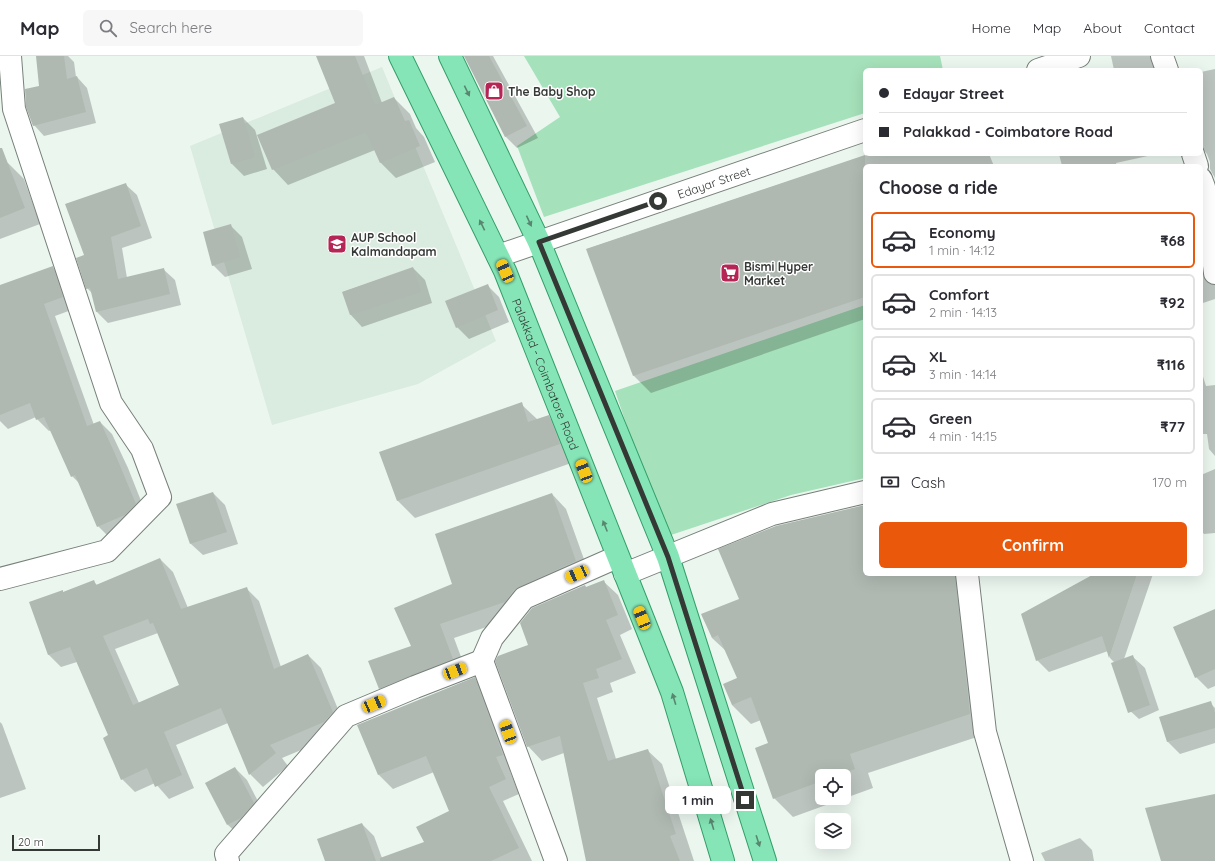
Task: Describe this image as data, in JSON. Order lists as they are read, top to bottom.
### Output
{
  "streets": {
    "main road": ["Palakkad - Coimbatore Road"],
    "street": ["Edayar Street"]
  },
  "crossings": [
    ["Edayar Street", "Palakkad - Coimbatore Road"]
  ],
  "places": {
    "shop": ["The Baby Shop"],
    "school or university": ["AUP School Kalmandapam"],
    "supermarket": ["Bismi Hyper Market"]
  },
  "scale_bar": "20 m",
  "page": {
    "header": "Map",
    "search": "Search here",
    "nav": [
      "Home",
      "Map",
      "About",
      "Contact"
    ],
    "banner": ["Edayar Street", "Palakkad - Coimbatore Road"],
    "heading": "Choose a ride",
    "list": [
      {
        "name": "Economy",
        "note": "1 min · 14:12",
        "value": "₹68"
      },
      {
        "name": "Comfort",
        "note": "2 min · 14:13",
        "value": "₹92"
      },
      {
        "name": "XL",
        "note": "3 min · 14:14",
        "value": "₹116"
      },
      {
        "name": "Green",
        "note": "4 min · 14:15",
        "value": "₹77"
      }
    ],
    "pay": ["Cash", "170 m"],
    "buttons": "Confirm",
    "bubble": "1 min",
    "scale": "20 m"
  }
}
